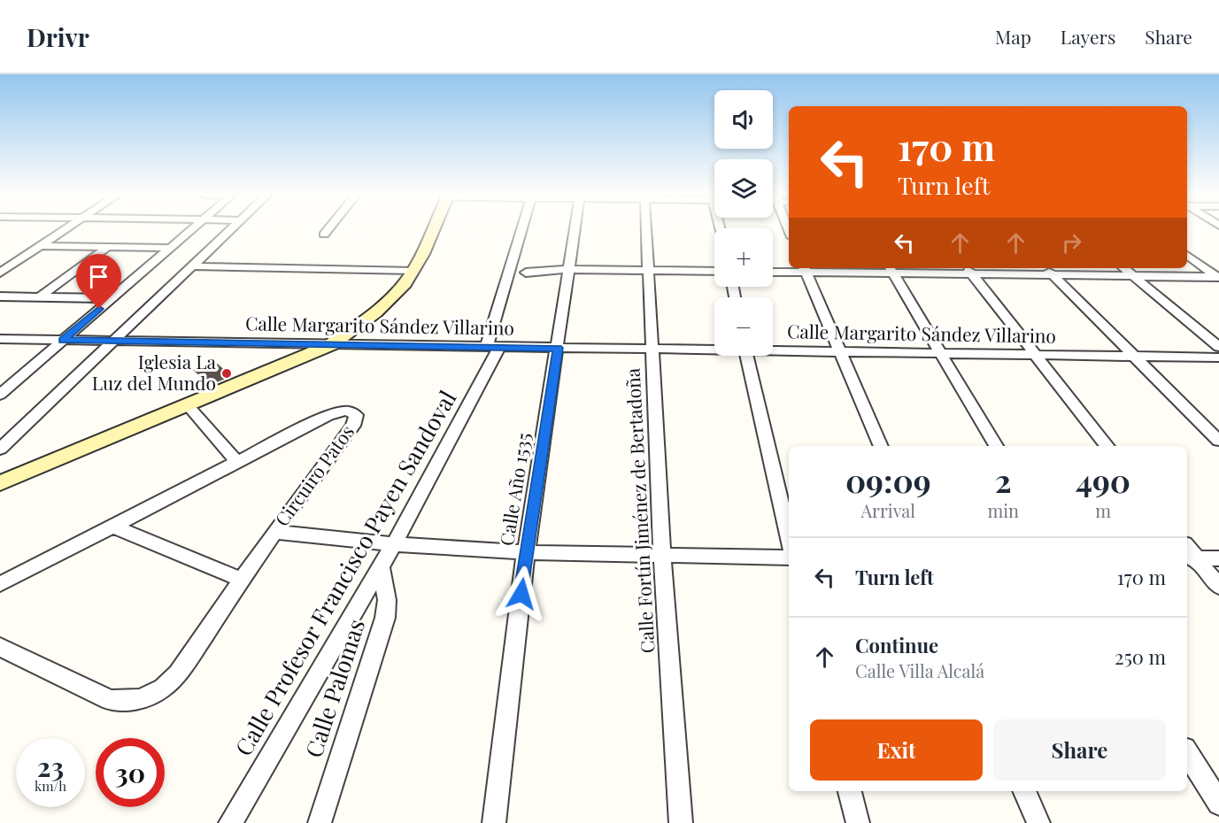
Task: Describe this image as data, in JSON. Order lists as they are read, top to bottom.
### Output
{
  "streets": {
    "street": [
      "Calle Margarito Sández Villarino",
      "Circuiro Patos",
      "Calle Año 1535",
      "Calle Fortín Jiménez de Bertadoña",
      "Calle Profesor Francisco Payen Sandoval",
      "Calle Palomas"
    ]
  },
  "crossings": [
    ["Calle Margarito Sández Villarino", "Calle Año 1535"],
    ["Calle Margarito Sández Villarino", "Calle Fortín Jiménez de Bertadoña"],
    ["Calle Margarito Sández Villarino", "Calle Profesor Francisco Payen Sandoval"],
    ["Calle Profesor Francisco Payen Sandoval", "Calle Palomas"]
  ],
  "places": ["Iglesia La Luz del Mundo"],
  "page": {
    "header": "Drivr",
    "nav": ["Map", "Layers", "Share"],
    "map_buttons": ["+", "−"],
    "turn": ["170 m", "Turn left"],
    "eta": [
      "09:09",
      "Arrival",
      "2",
      "min",
      "490",
      "m"
    ],
    "list": [
      {
        "name": "Turn left",
        "value": "170 m"
      },
      {
        "name": "Continue",
        "note": "Calle Villa Alcalá",
        "value": "250 m"
      }
    ],
    "buttons": ["Exit", "Share"],
    "speed": "23 km/h",
    "limit": "30"
  }
}
